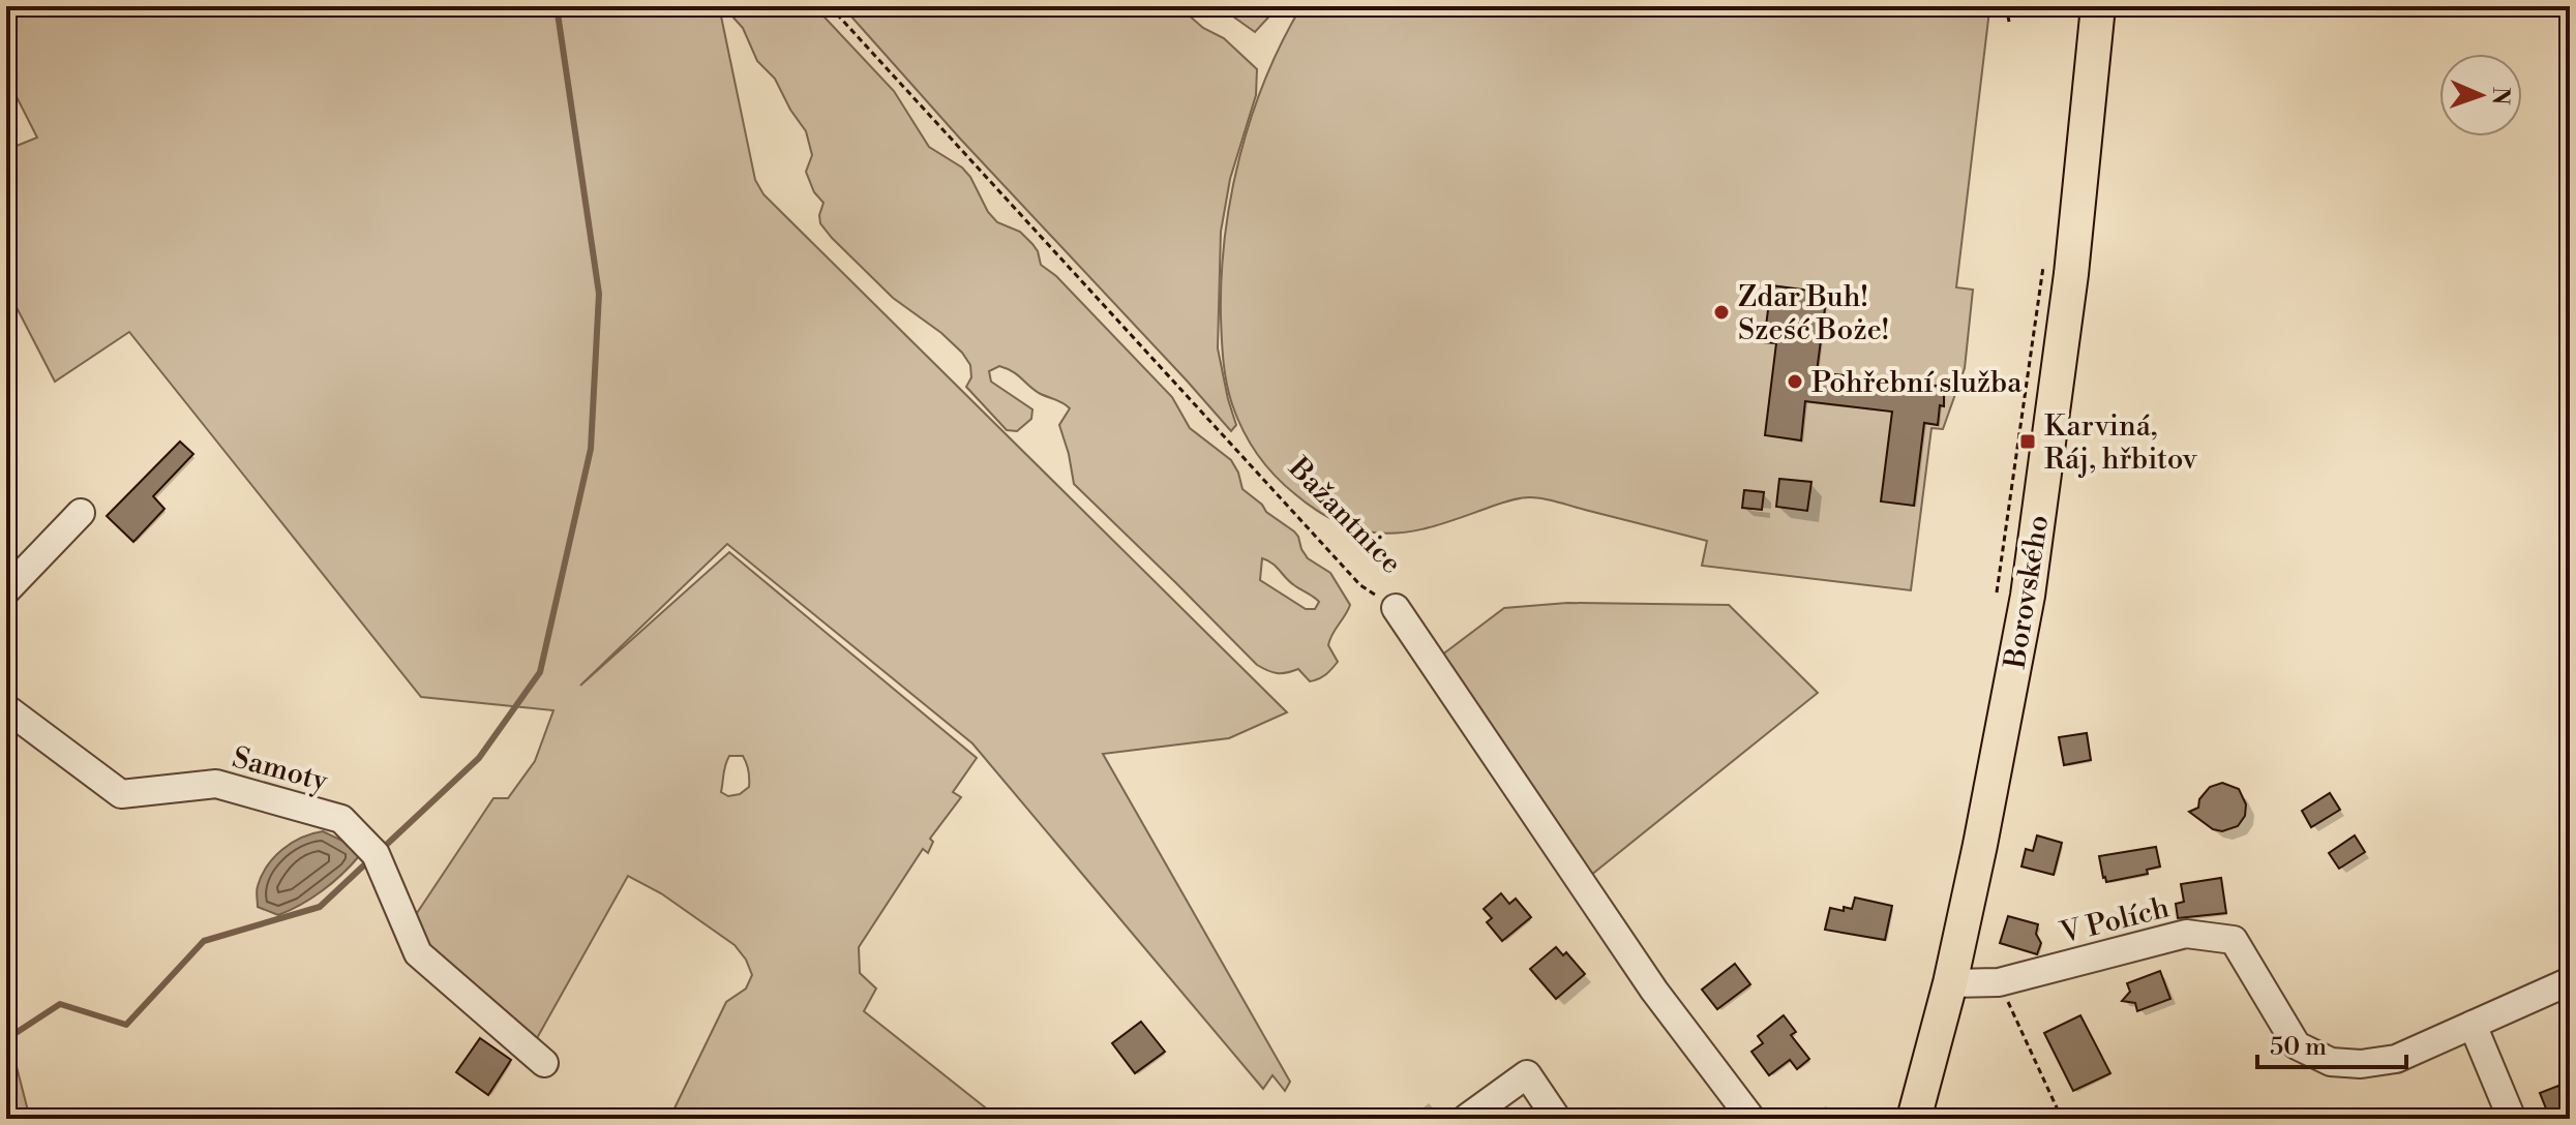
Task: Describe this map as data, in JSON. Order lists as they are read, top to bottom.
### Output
{
  "streets": {
    "main road": ["Borovského"],
    "street": ["Bažantnice", "Samoty", "V Polích"]
  },
  "crossings": [
    ["Borovského", "V Polích"]
  ],
  "places": {
    "other": ["Zdar Buh! Sześć Boże!", "Pohřební služba"],
    "transit": ["Karviná, Ráj, hřbitov"]
  },
  "scale_bar": "50 m",
  "north": "right"
}
